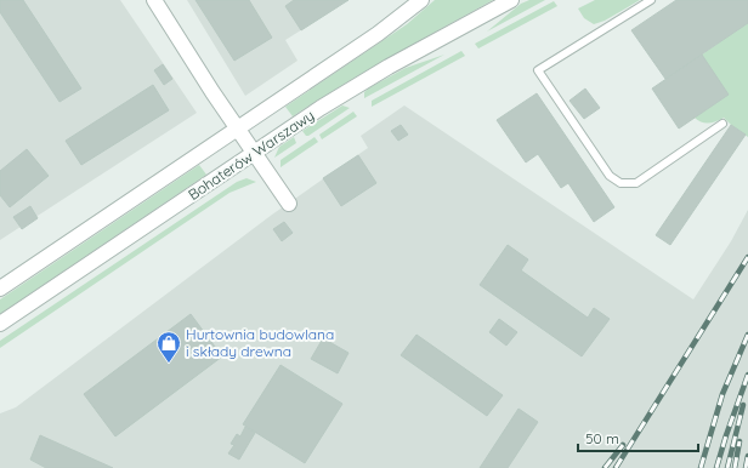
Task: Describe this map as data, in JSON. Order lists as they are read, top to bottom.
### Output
{
  "streets": {
    "street": ["Bohaterów Warszawy"]
  },
  "places": {
    "shop": ["Hurtownia budowlana i składy drewna"]
  },
  "scale_bar": "50 m"
}
